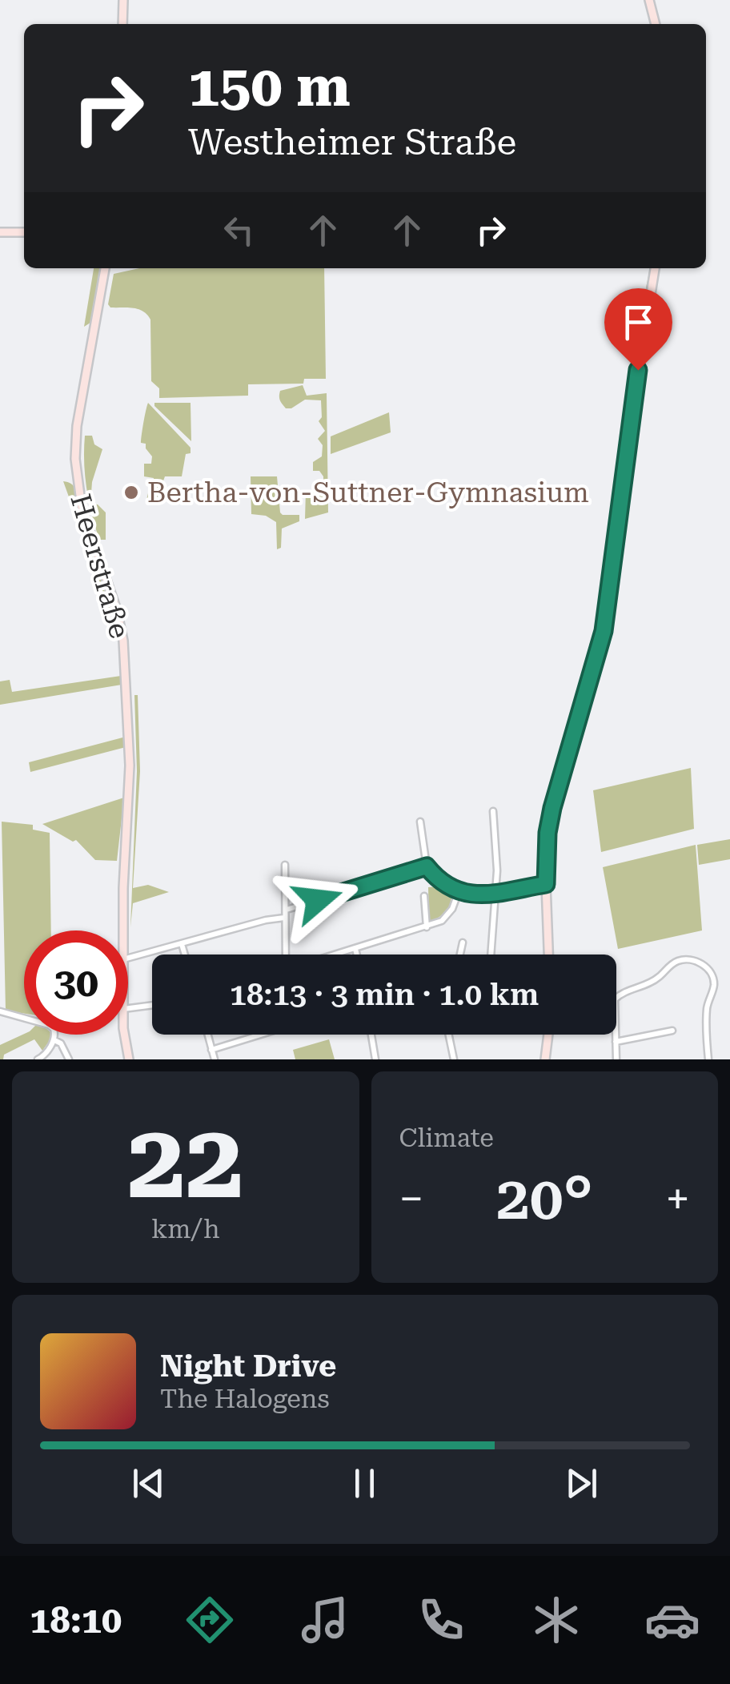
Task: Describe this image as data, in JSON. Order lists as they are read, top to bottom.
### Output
{
  "streets": {
    "street": ["Heerstraße"]
  },
  "places": ["Bertha-von-Suttner-Gymnasium"],
  "page": {
    "turn": ["150 m", "Westheimer Straße"],
    "limit": "30",
    "trip": "18:13 · 3 min · 1.0 km",
    "tile": [
      ["22", "km/h"],
      "Climate"
    ],
    "heat": ["−", "20°", "+"],
    "song": ["Night Drive", "The Halogens"],
    "tabs": "18:10"
  }
}
